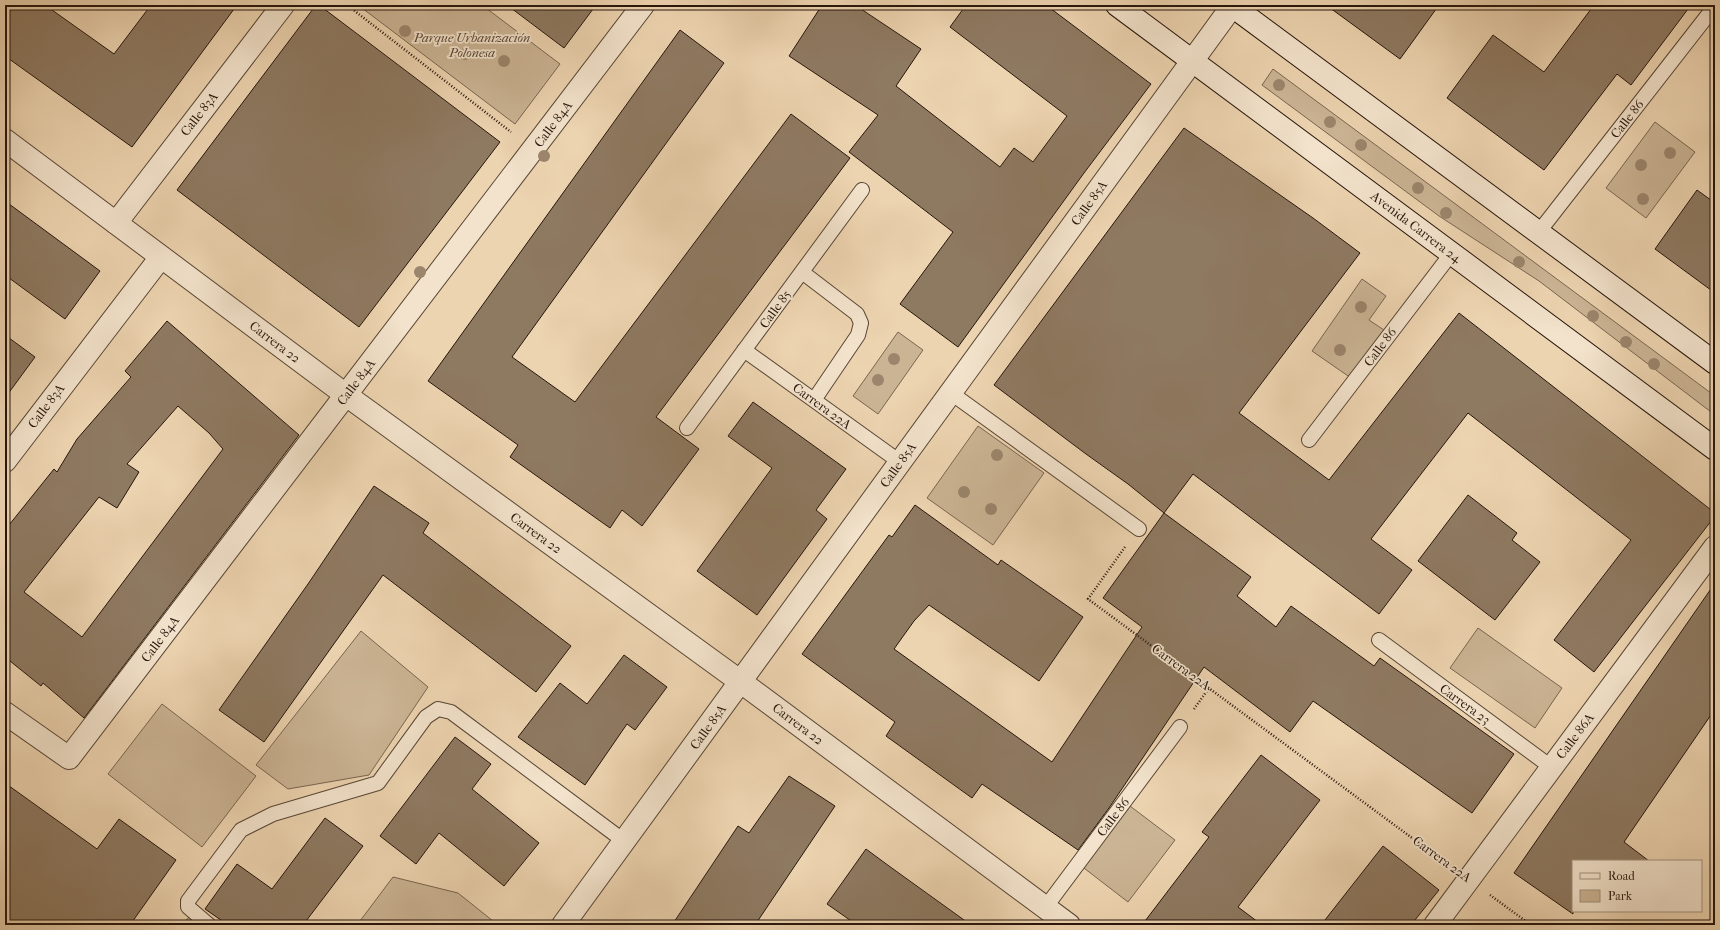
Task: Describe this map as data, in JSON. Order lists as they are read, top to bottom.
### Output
{
  "streets": {
    "street": [
      "Calle 83A",
      "Calle 84A",
      "Calle 85A",
      "Avenida Carrera 24",
      "Carrera 22",
      "Calle 86A"
    ],
    "lane": [
      "Calle 86",
      "Calle 85",
      "Carrera 22A",
      "Carrera 23"
    ]
  },
  "crossings": [
    ["Calle 83A", "Carrera 22"],
    ["Calle 86", "Avenida Carrera 24"],
    ["Calle 86", "Carrera 22"],
    ["Calle 84A", "Carrera 22"],
    ["Calle 85A", "Avenida Carrera 24"],
    ["Calle 85A", "Carrera 22"],
    ["Calle 85A", "Carrera 22A"],
    ["Calle 85", "Carrera 22A"],
    ["Carrera 22A", "Calle 86A"],
    ["Carrera 23", "Calle 86A"]
  ],
  "parks": ["Parque Urbanización Polonesa"],
  "legend": ["Road", "Park"]
}
